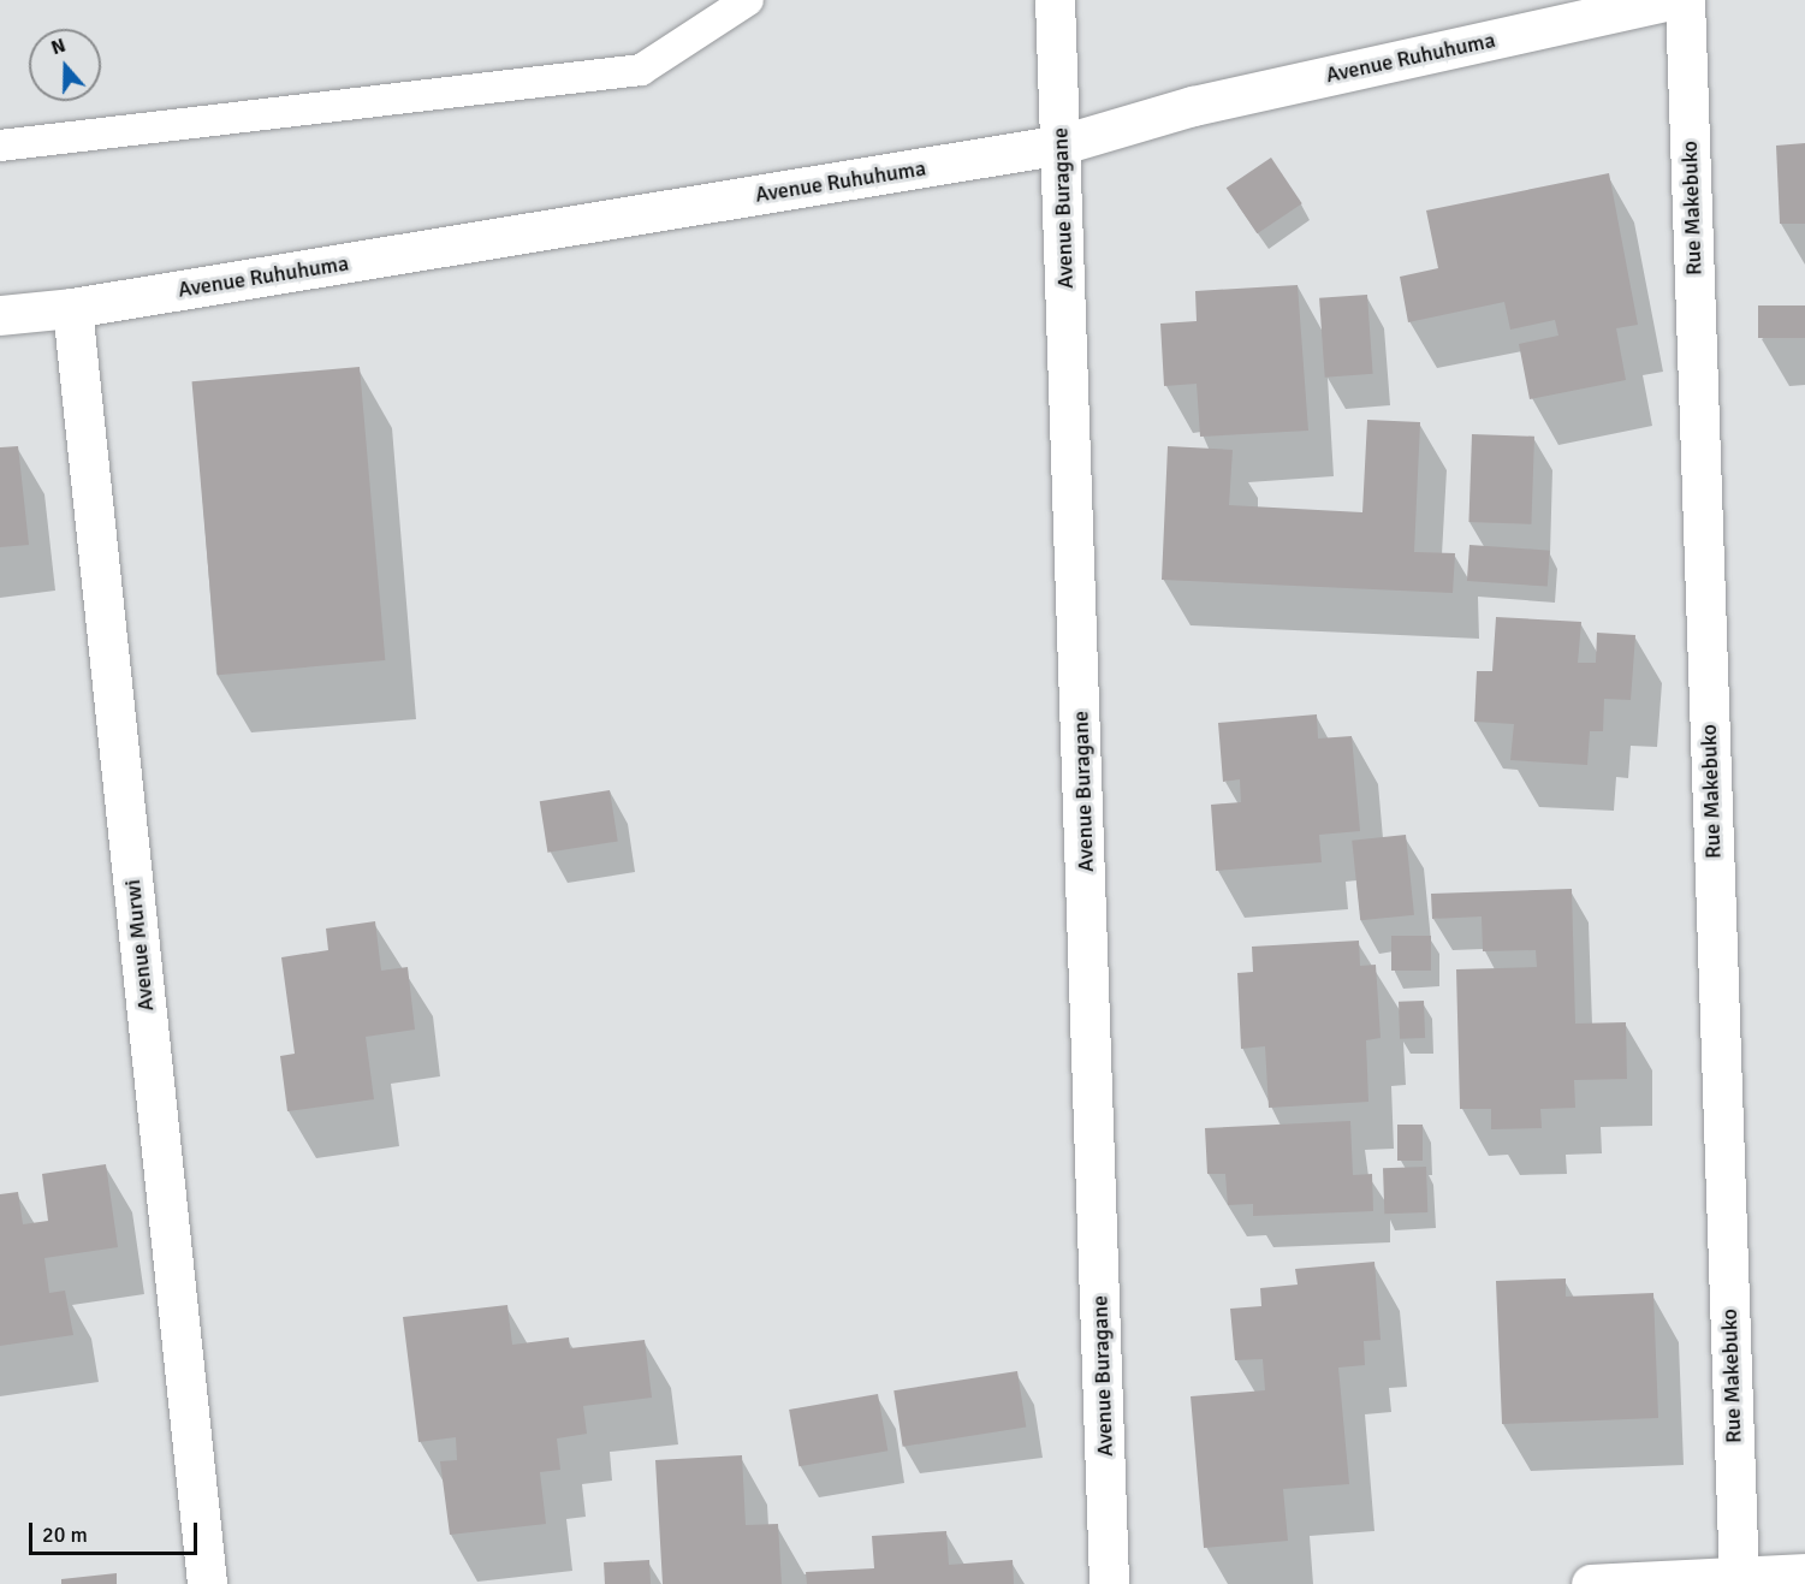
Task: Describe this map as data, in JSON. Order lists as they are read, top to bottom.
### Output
{
  "streets": {
    "street": [
      "Avenue Ruhuhuma",
      "Avenue Buragane",
      "Rue Makebuko",
      "Avenue Murwi"
    ]
  },
  "crossings": [
    ["Avenue Ruhuhuma", "Avenue Buragane"],
    ["Avenue Ruhuhuma", "Avenue Murwi"]
  ],
  "scale_bar": "20 m",
  "north": "top"
}
